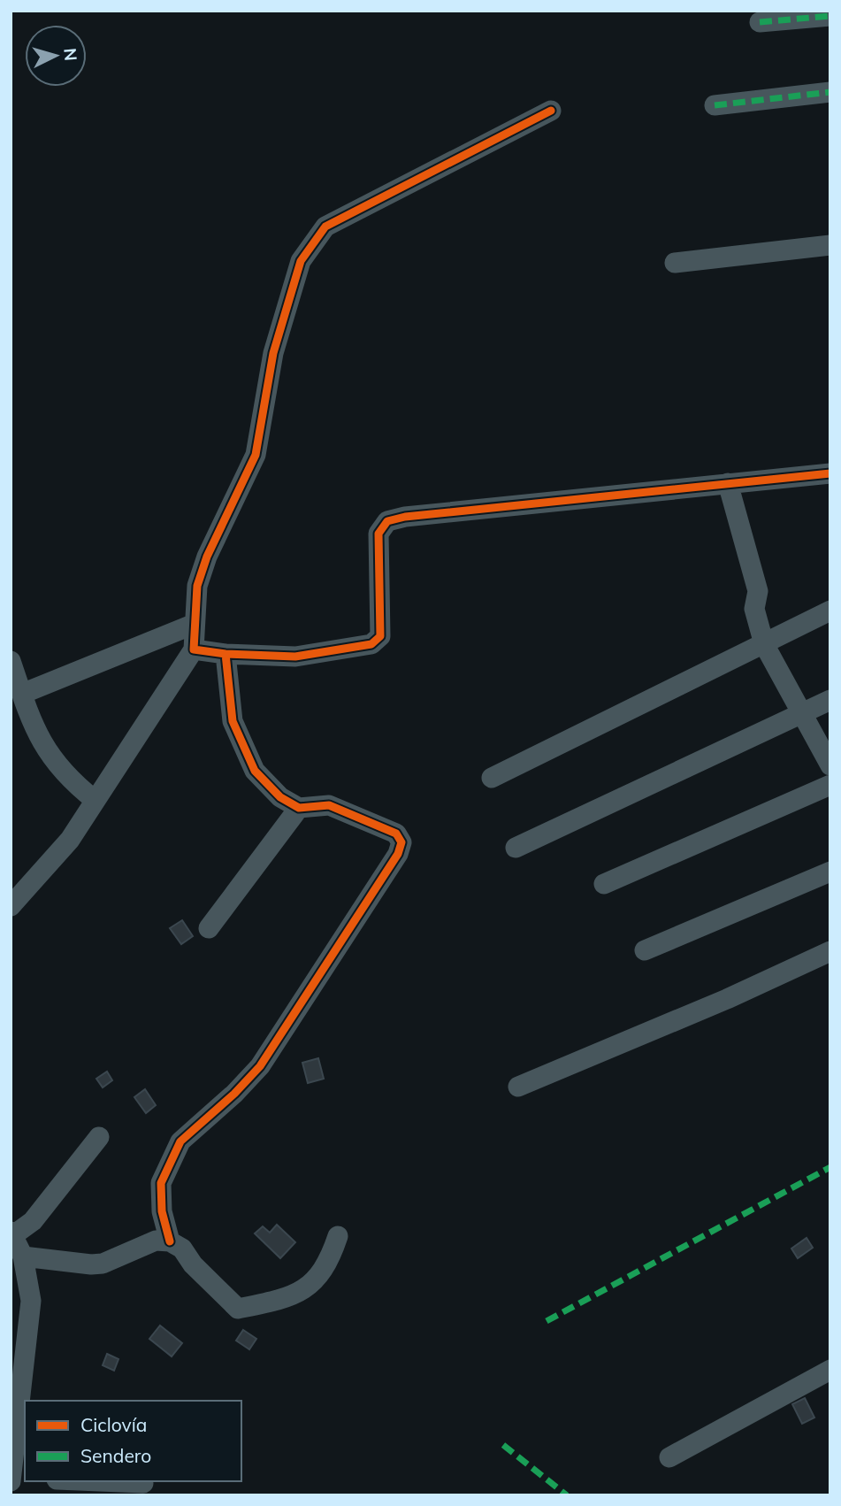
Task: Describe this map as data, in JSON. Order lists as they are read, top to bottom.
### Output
{
  "legend": ["Ciclovía", "Sendero"],
  "north": "right"
}
